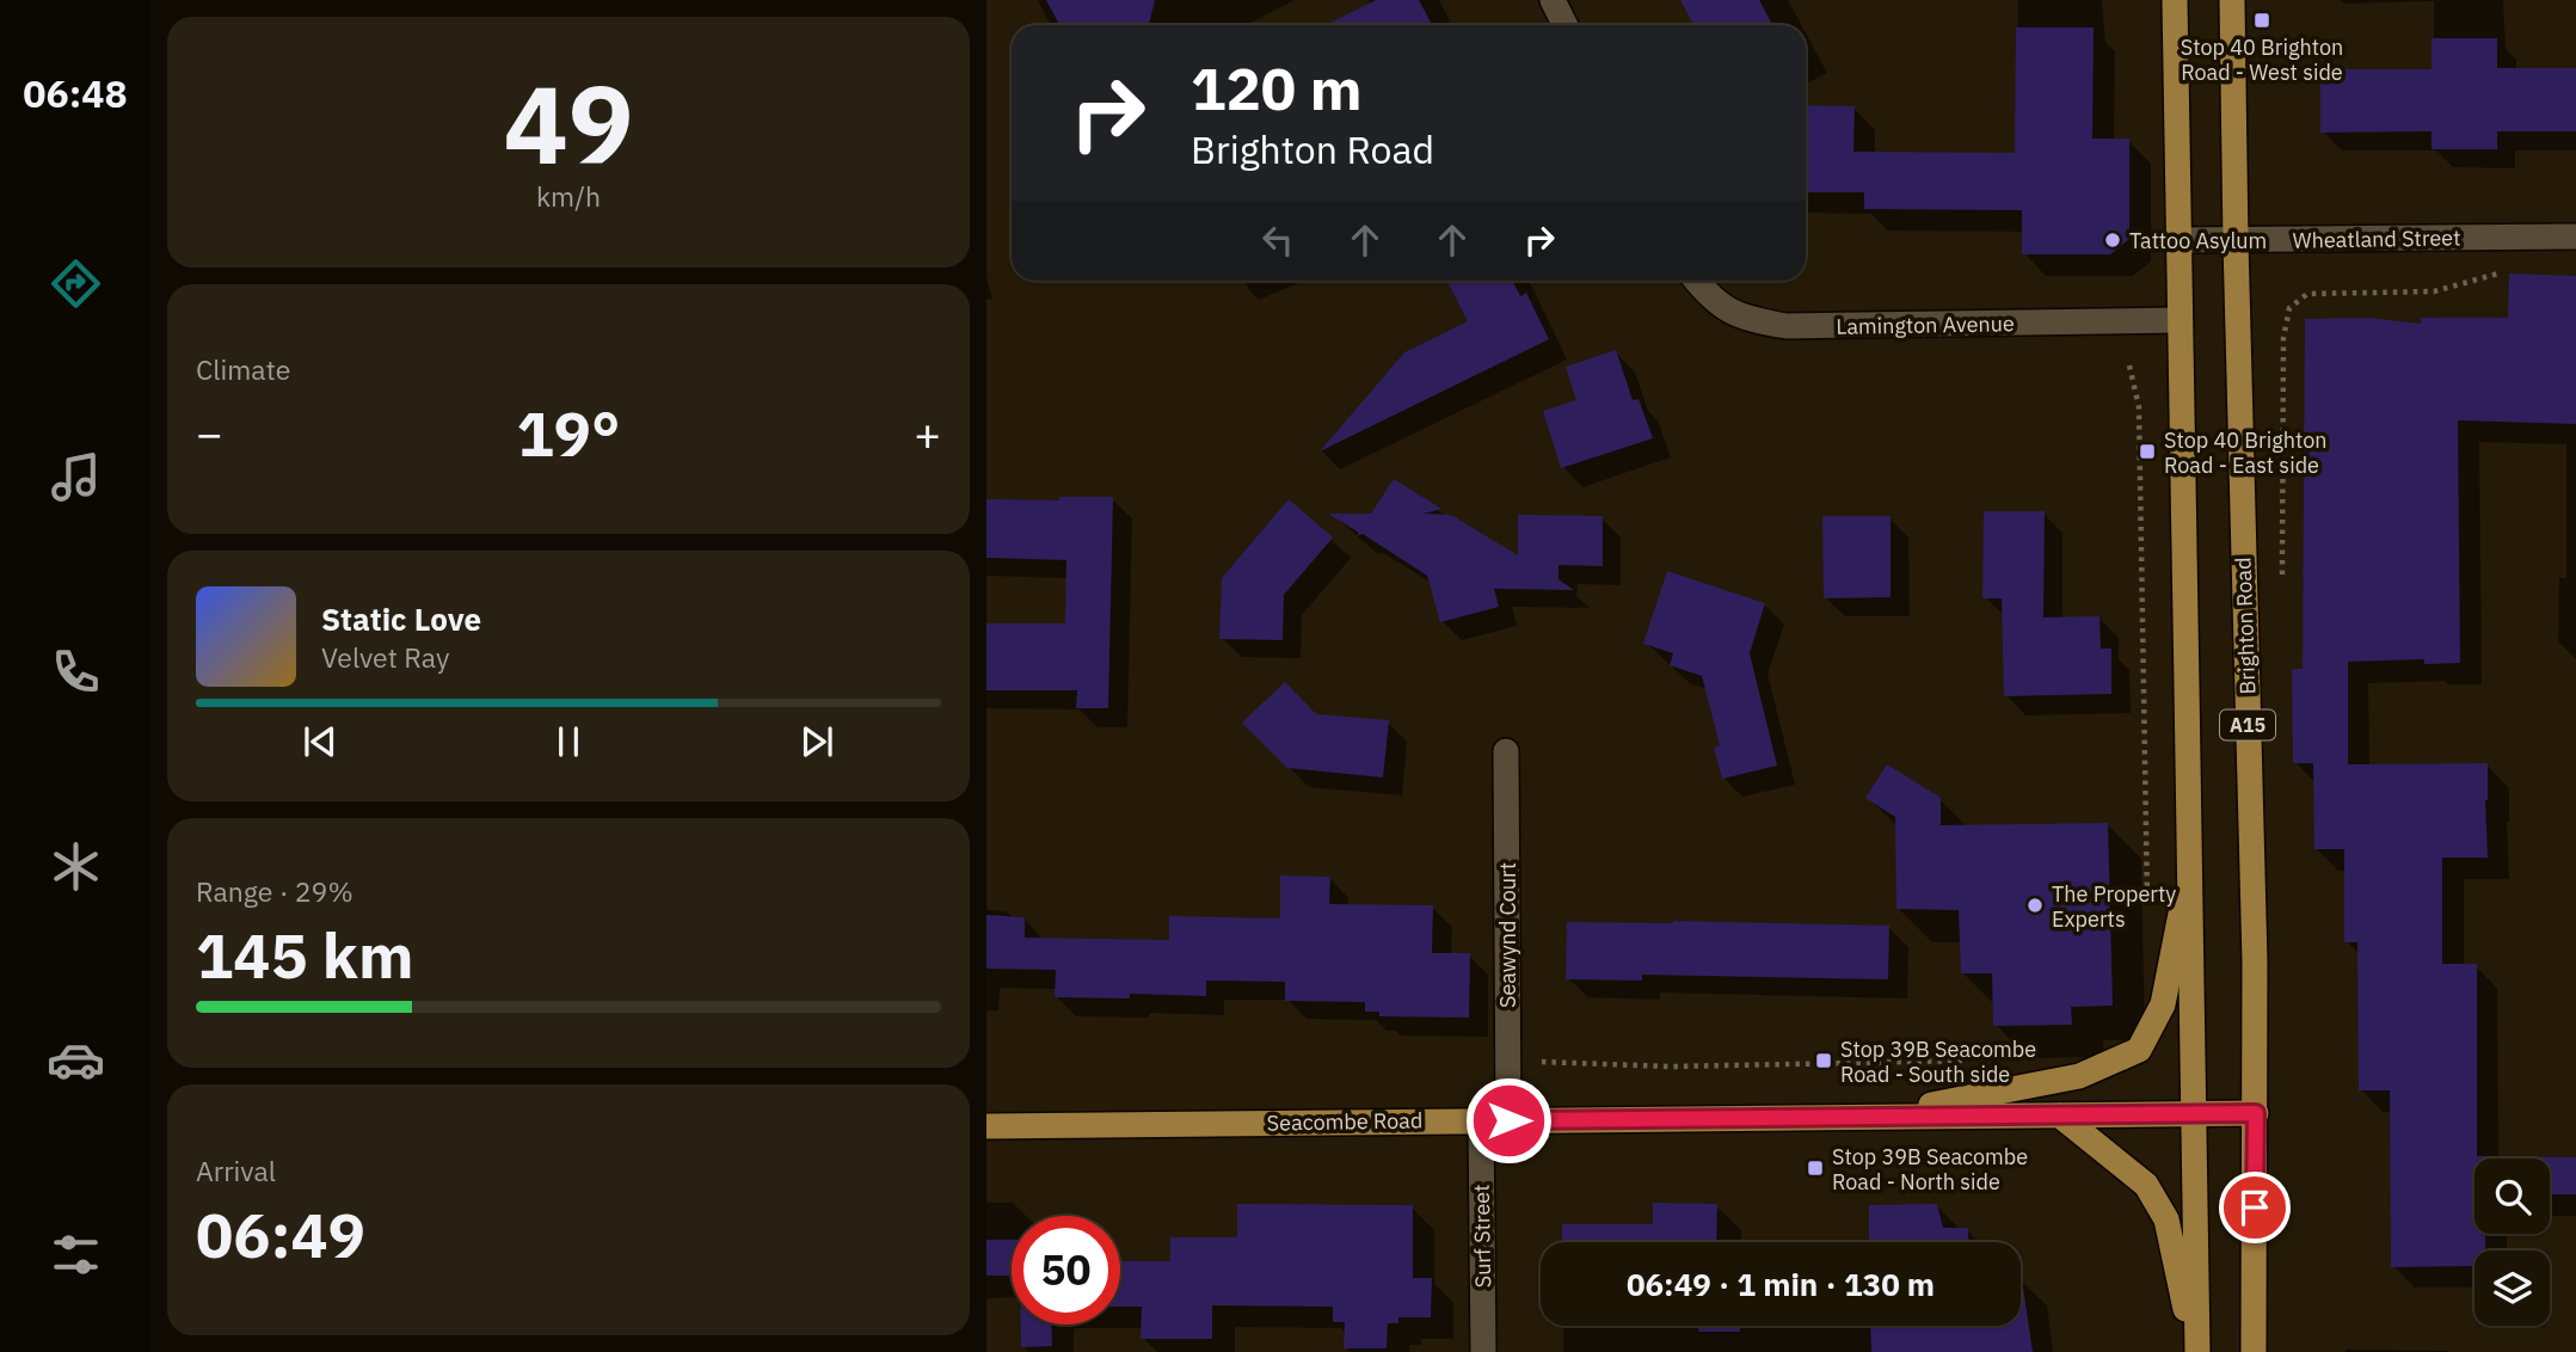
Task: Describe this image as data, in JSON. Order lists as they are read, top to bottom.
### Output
{
  "streets": {
    "main road": ["Brighton Road", "A15", "Seacombe Road"],
    "street": [
      "Wheatland Street",
      "Lamington Avenue",
      "Seawynd Court",
      "Surf Street"
    ]
  },
  "crossings": [
    ["Wheatland Street", "Brighton Road"],
    ["Wheatland Street", "A15"],
    ["Lamington Avenue", "A15"],
    ["Brighton Road", "Seacombe Road"],
    ["A15", "Seacombe Road"],
    ["Seawynd Court", "Seacombe Road"],
    ["Seacombe Road", "Surf Street"]
  ],
  "places": {
    "transit": [
      "Stop 40 Brighton Road - West side",
      "Stop 40 Brighton Road - East side",
      "Stop 39B Seacombe Road - South side",
      "Stop 39B Seacombe Road - North side"
    ],
    "other": ["Tattoo Asylum", "The Property Experts"]
  },
  "page": {
    "tabs": "06:48",
    "tile": [
      ["49", "km/h"],
      "Climate",
      ["Range · 29%", "145 km"],
      ["Arrival", "06:49"]
    ],
    "turn": ["120 m", "Brighton Road"],
    "heat": ["−", "19°", "+"],
    "song": ["Static Love", "Velvet Ray"],
    "limit": "50",
    "trip": "06:49 · 1 min · 130 m"
  }
}
